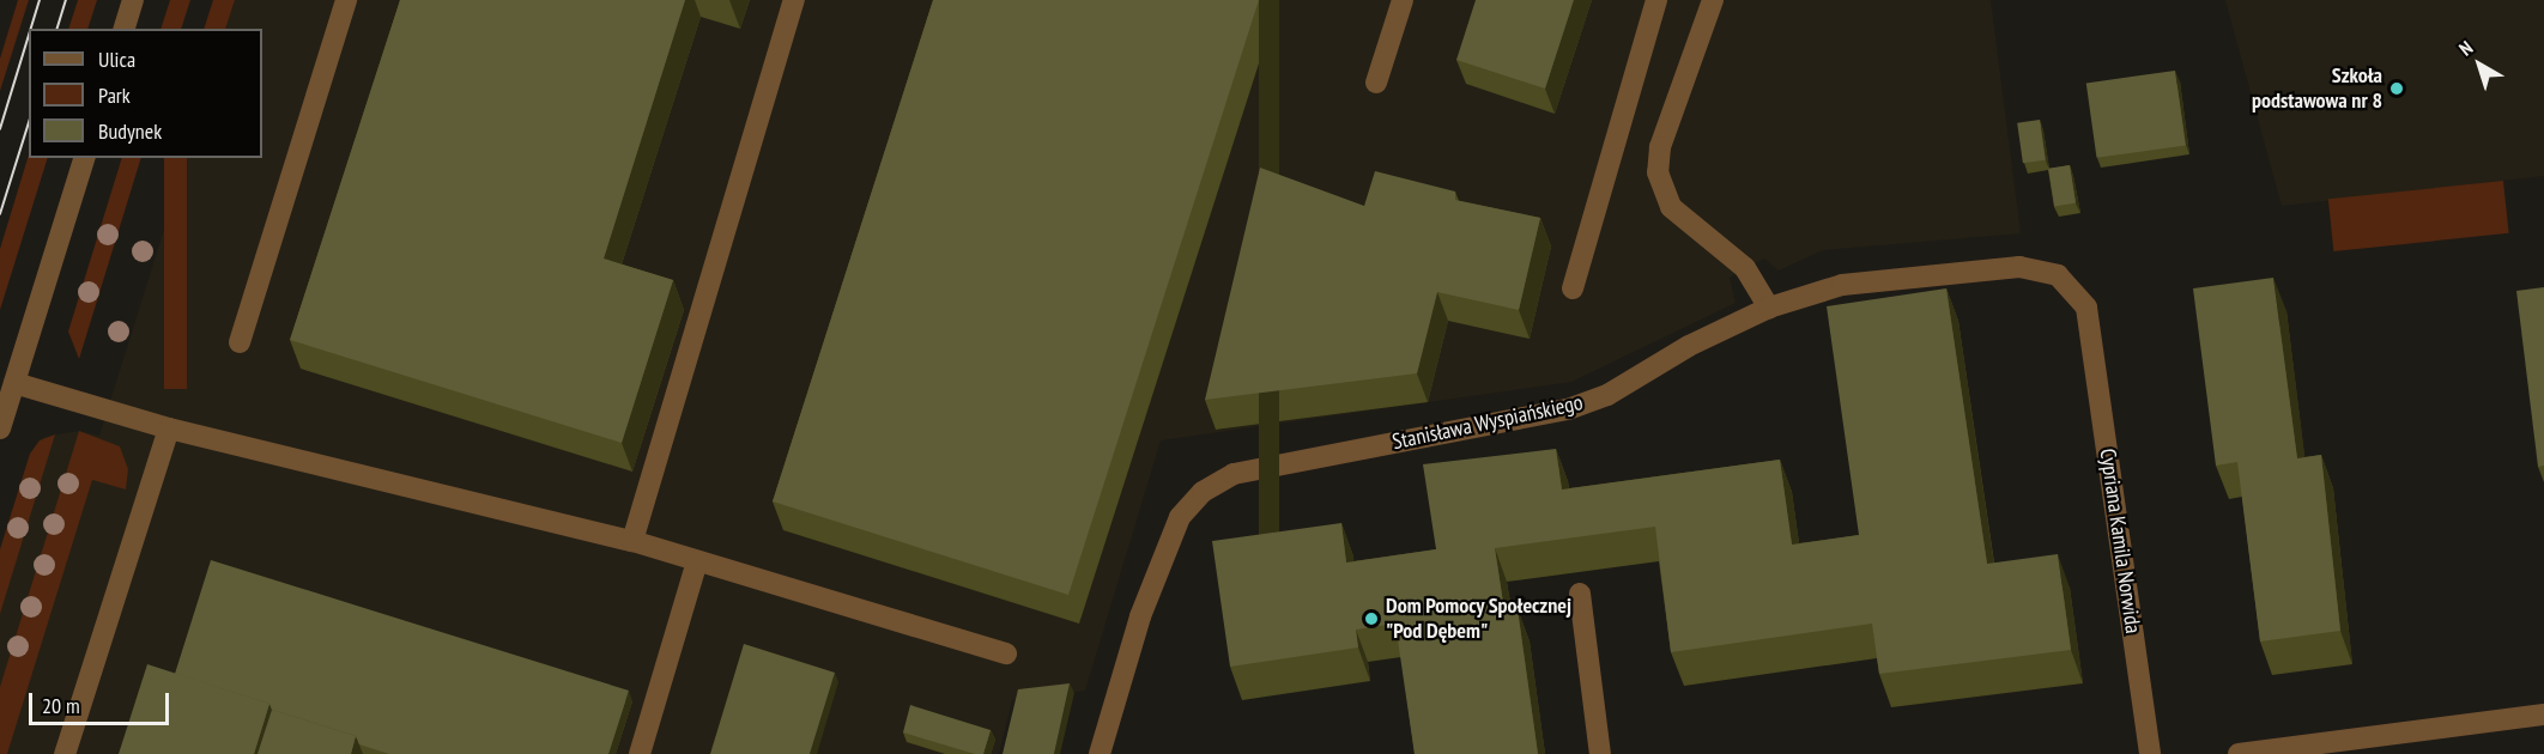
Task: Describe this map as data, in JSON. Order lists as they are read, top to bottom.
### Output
{
  "streets": {
    "street": ["Stanisława Wyspiańskiego", "Cypriana Kamila Norwida"]
  },
  "crossings": [
    ["Stanisława Wyspiańskiego", "Cypriana Kamila Norwida"]
  ],
  "places": ["Szkoła podstawowa nr 8", "Dom Pomocy Społecznej \"Pod Dębem\""],
  "legend": ["Ulica", "Park", "Budynek"],
  "scale_bar": "20 m",
  "north": "top left"
}
